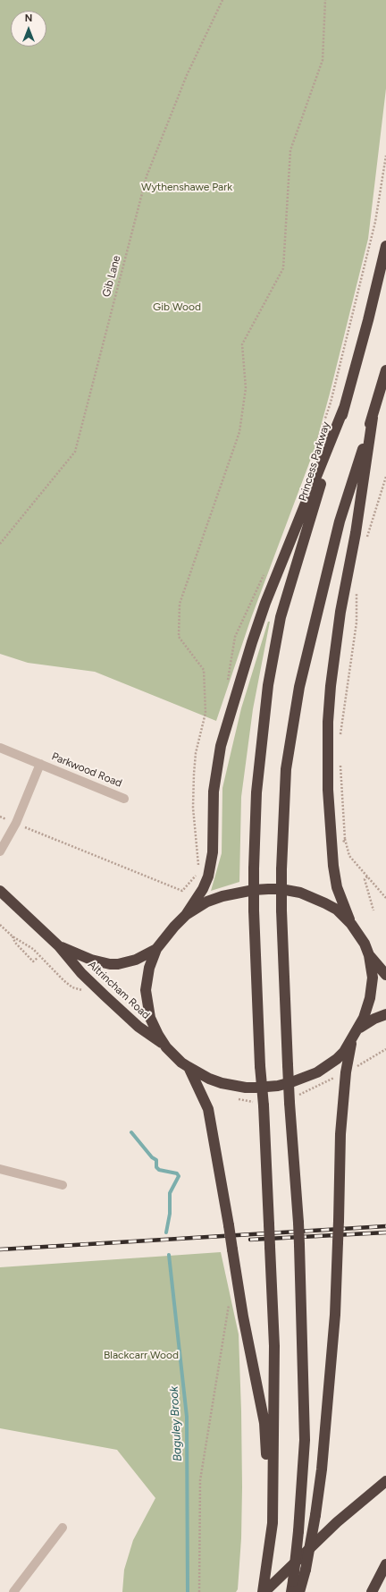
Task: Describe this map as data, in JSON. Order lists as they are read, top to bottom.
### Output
{
  "streets": {
    "highway": ["Princess Parkway", "Altrincham Road"],
    "street": ["Parkwood Road"],
    "path": ["Gib Lane"]
  },
  "water": ["Baguley Brook"],
  "parks": ["Wythenshawe Park", "Gib Wood", "Blackcarr Wood"],
  "north": "top"
}
